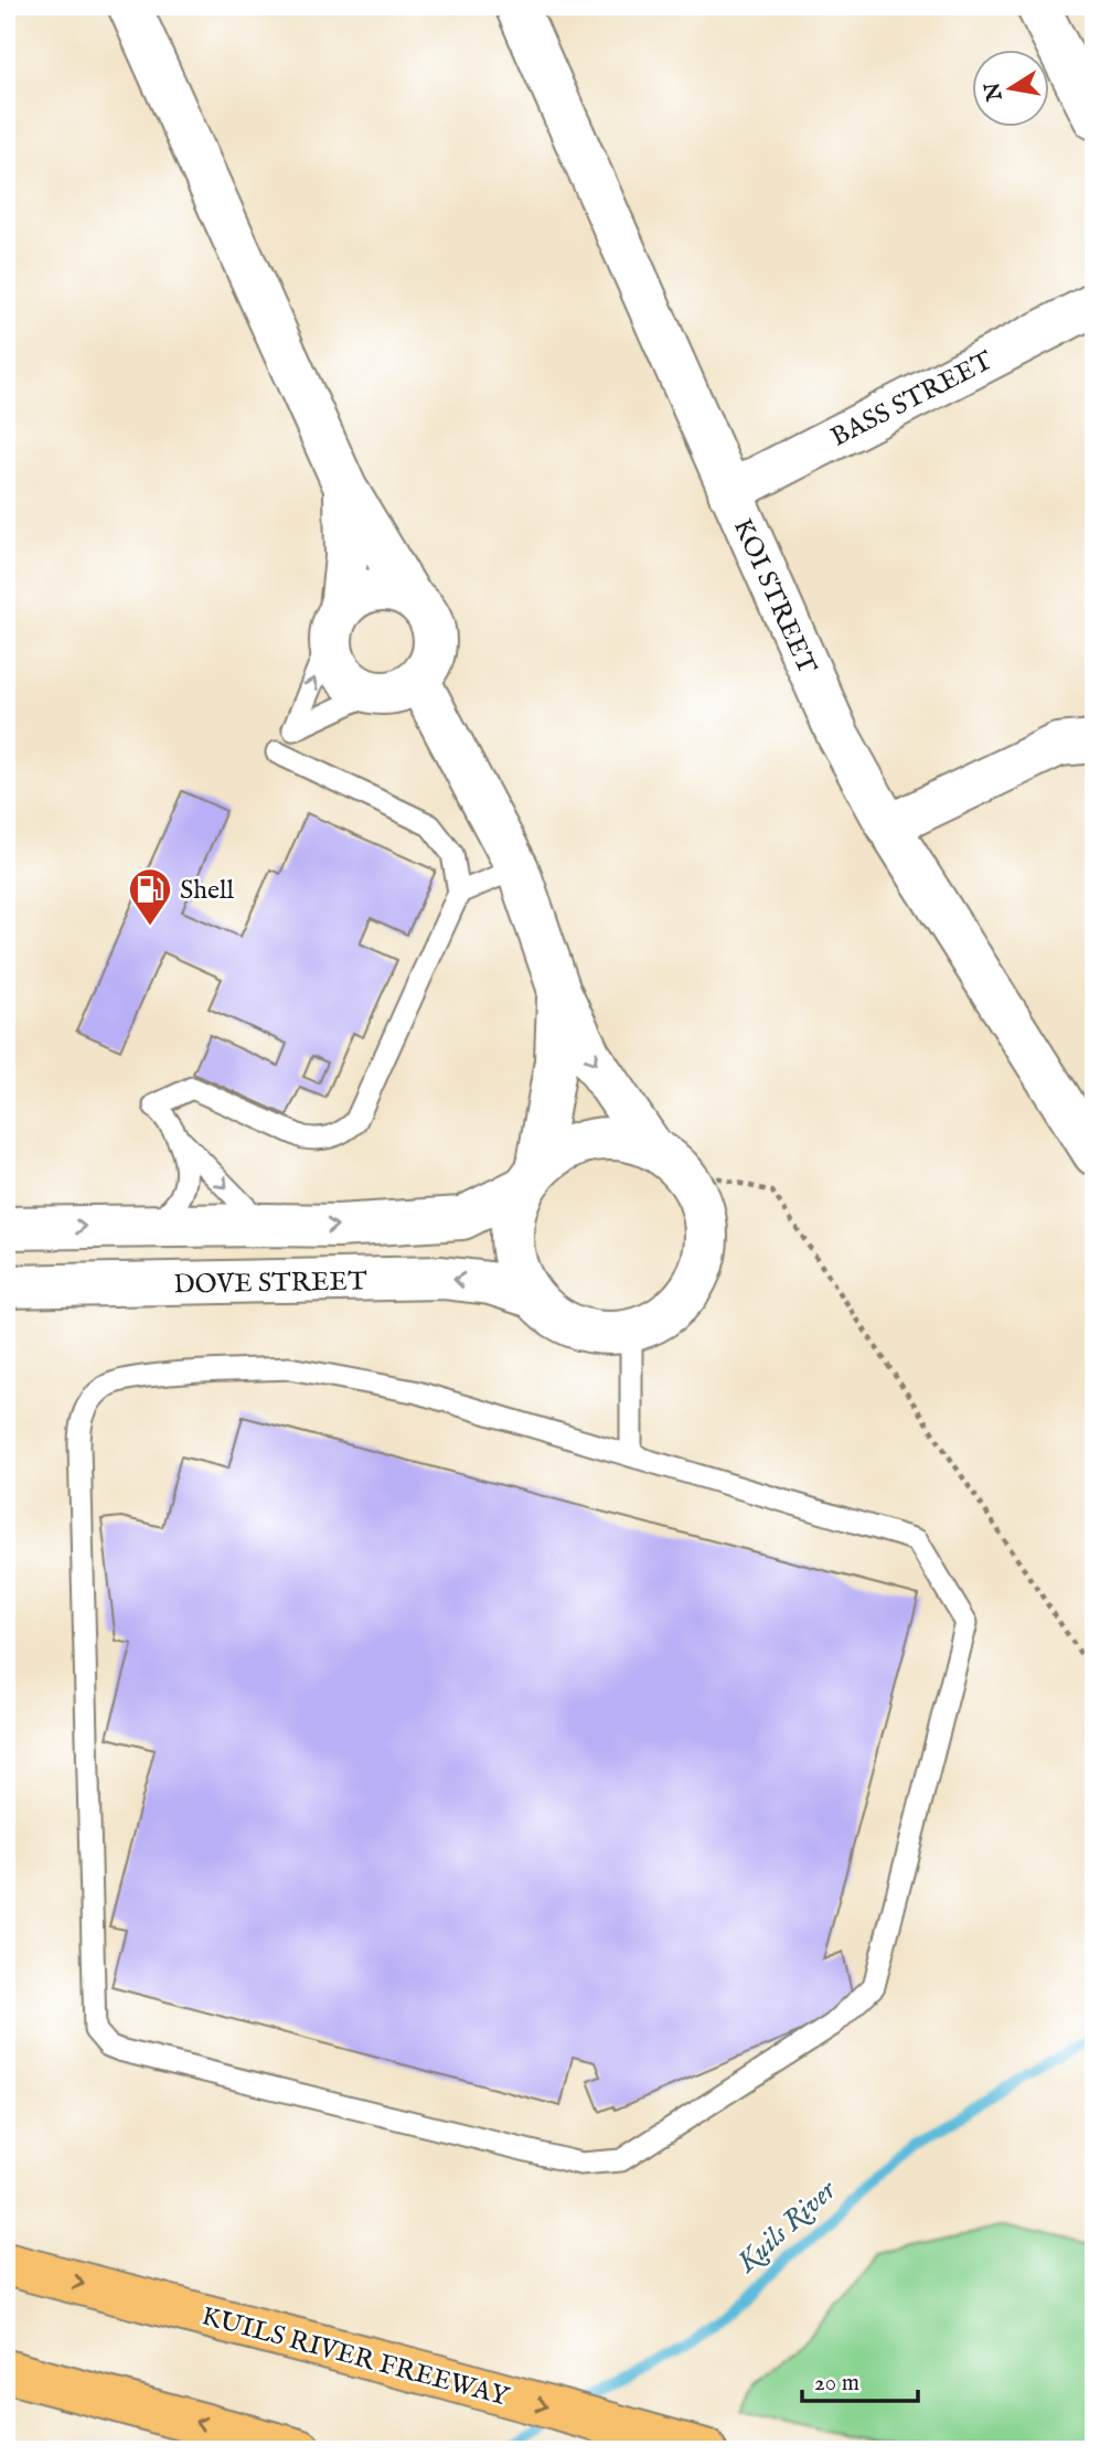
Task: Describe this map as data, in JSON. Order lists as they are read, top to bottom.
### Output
{
  "streets": {
    "highway": ["KUILS RIVER FREEWAY"],
    "street": ["BASS STREET", "KOI STREET", "DOVE STREET"]
  },
  "crossings": [
    ["BASS STREET", "KOI STREET"]
  ],
  "water": ["Kuils River"],
  "places": {
    "fuel station": ["Shell"]
  },
  "scale_bar": "20 m",
  "north": "left"
}
